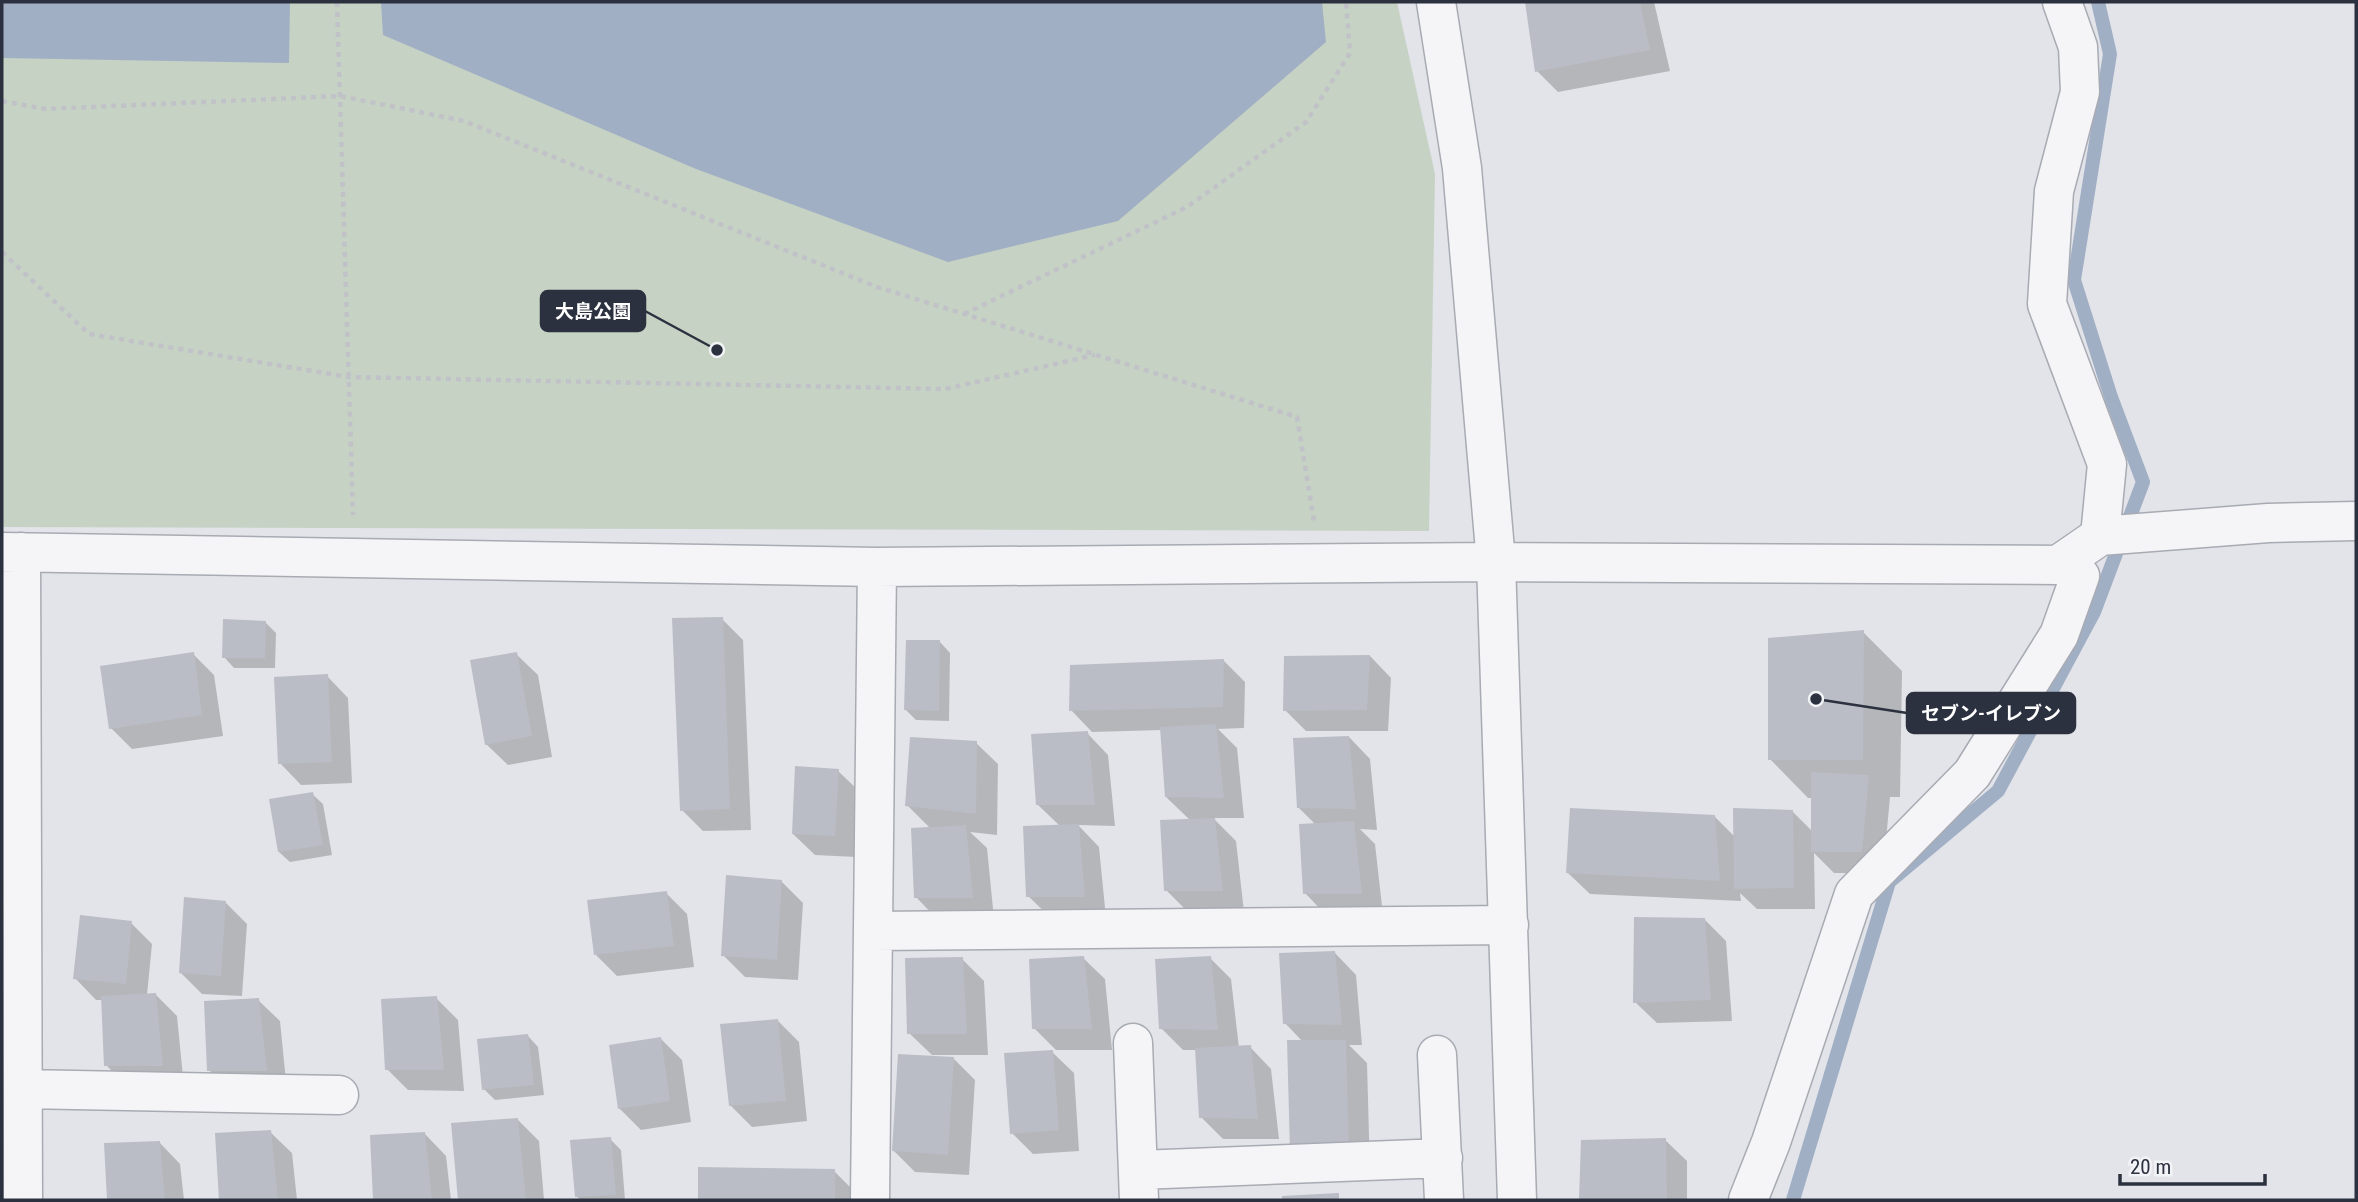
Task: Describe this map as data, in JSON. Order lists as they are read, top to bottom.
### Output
{
  "places": ["大島公園", "セブン-イレブン"],
  "scale_bar": "20 m"
}
